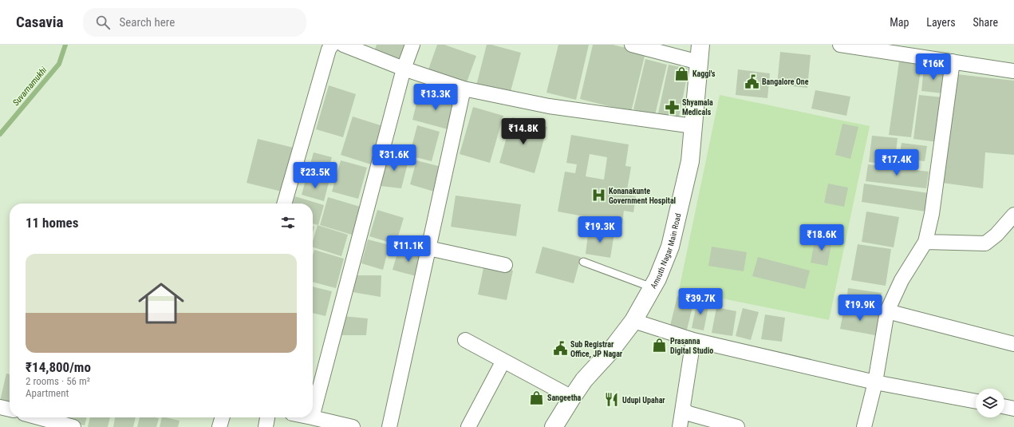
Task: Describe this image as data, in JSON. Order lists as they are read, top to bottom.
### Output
{
  "streets": {
    "main road": ["Amruth Nagar Main Road"]
  },
  "water": ["Suvarnamukhi"],
  "places": {
    "shop": ["Kaggi's", "Prasanna Digital Studio", "Sangeetha"],
    "public building": ["Bangalore One", "Sub Registrar Office, JP Nagar"],
    "pharmacy": ["Shyamala Medicals"],
    "hospital": ["Konanakunte Government Hospital"],
    "restaurant": ["Udupi Upahar"]
  },
  "page": {
    "header": "Casavia",
    "search": "Search here",
    "nav": ["Map", "Layers", "Share"],
    "price": [
      "₹16K",
      "₹13.3K",
      "₹14.8K",
      "₹31.6K",
      "₹17.4K",
      "₹23.5K",
      "₹19.3K",
      "₹18.6K",
      "₹11.1K",
      "₹39.7K",
      "₹19.9K"
    ],
    "heading": "11 homes",
    "list": [
      {
        "name": "₹14,800/mo",
        "note": "2 rooms · 56 m² · Apartment"
      }
    ]
  }
}
